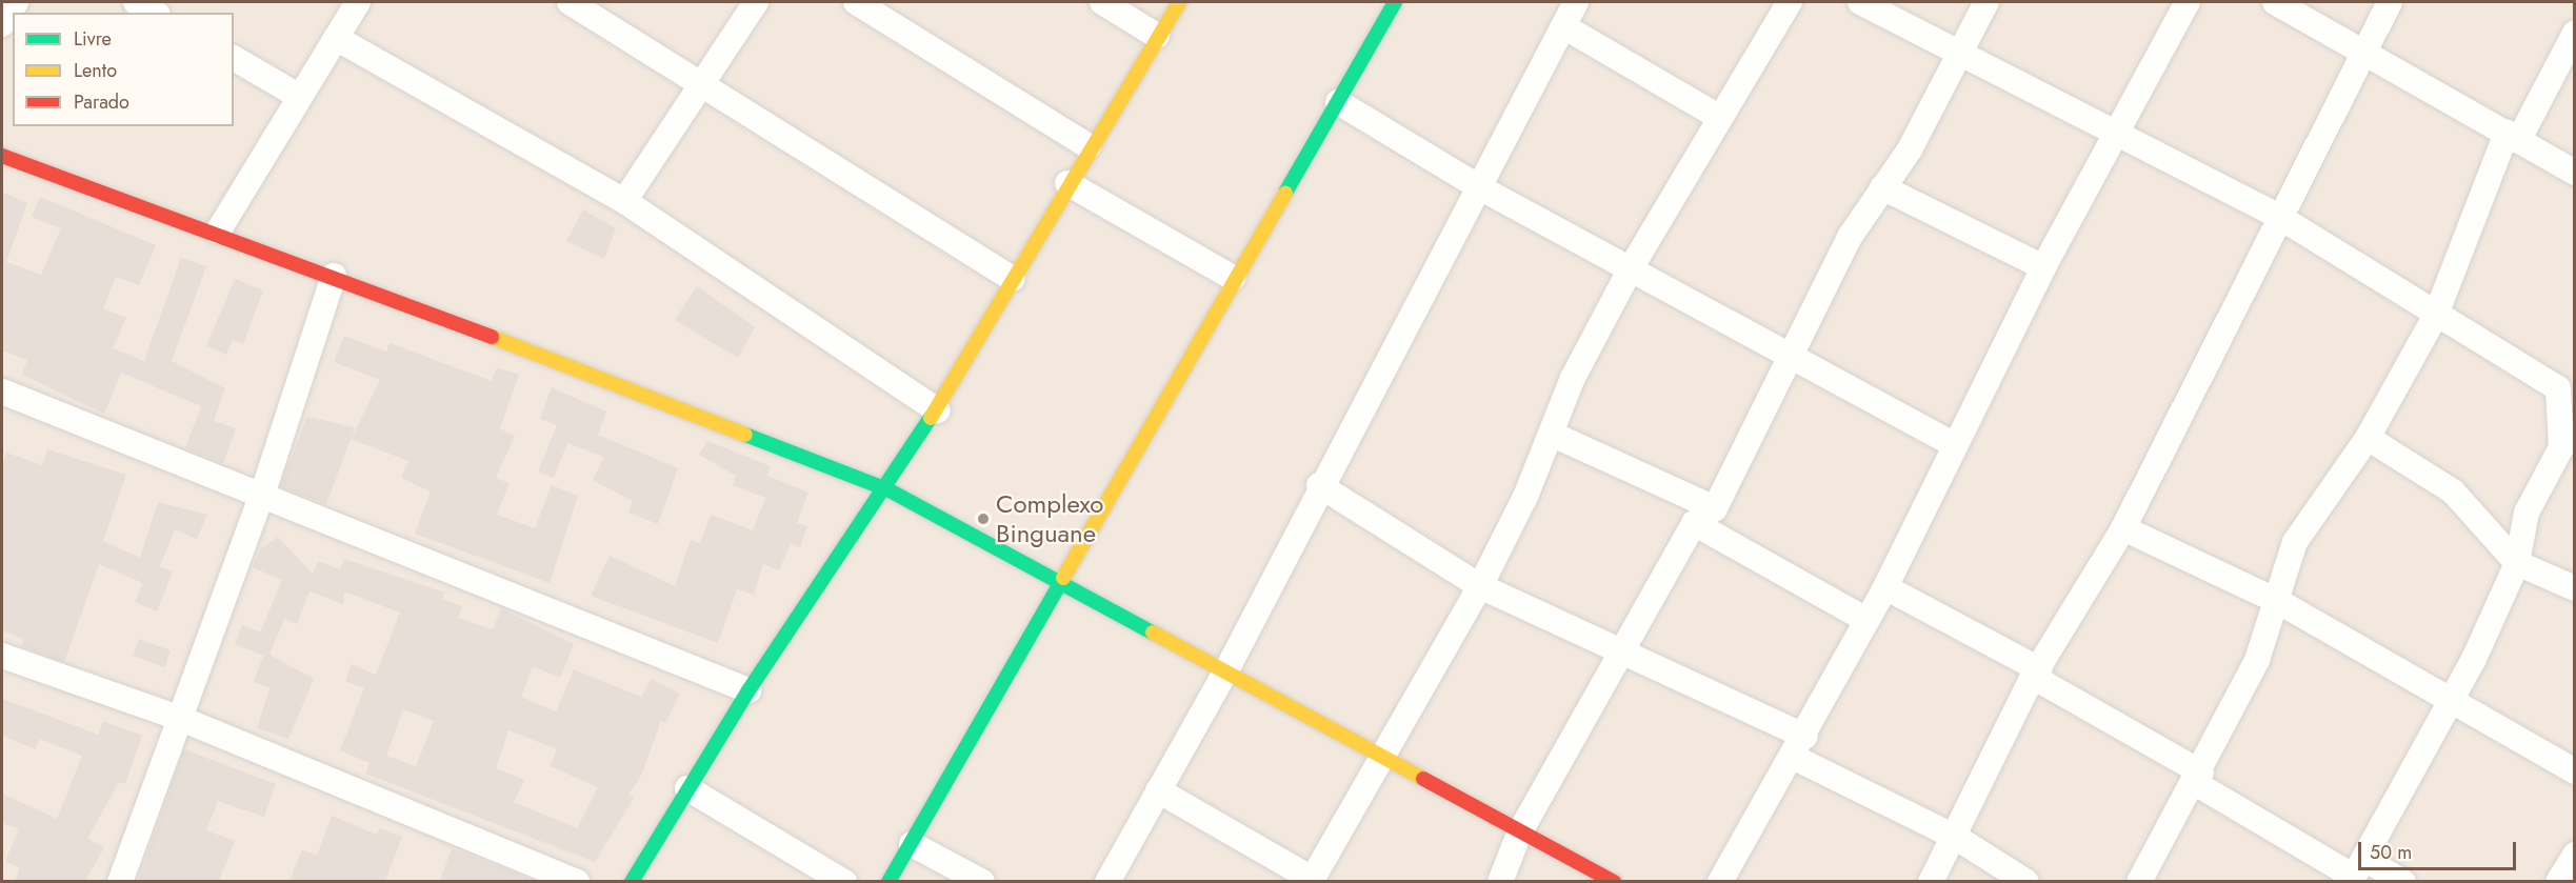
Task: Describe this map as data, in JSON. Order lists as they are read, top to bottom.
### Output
{
  "places": ["Complexo Binguane"],
  "legend": ["Livre", "Lento", "Parado"],
  "scale_bar": "50 m"
}
